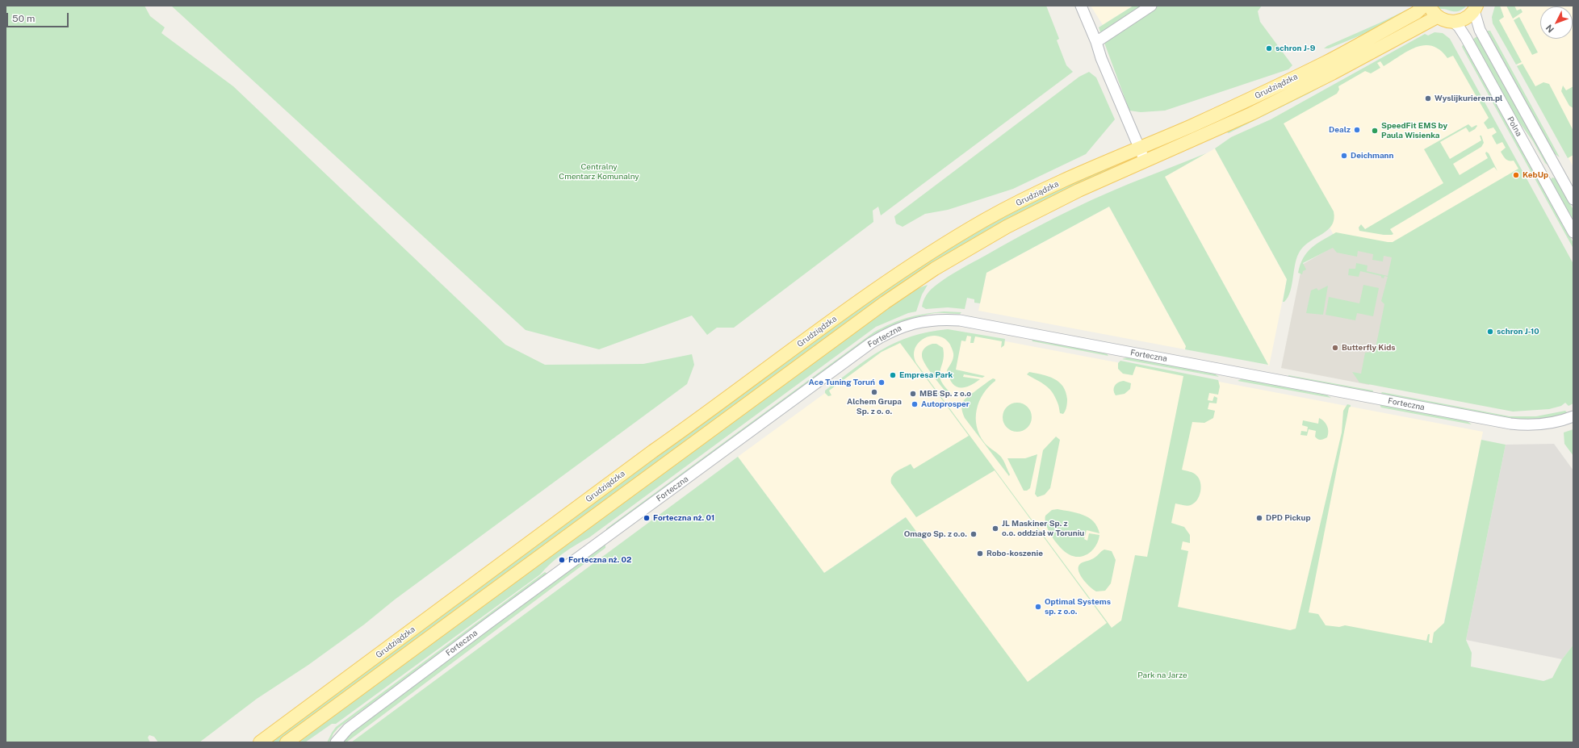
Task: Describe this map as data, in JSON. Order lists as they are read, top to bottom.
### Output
{
  "streets": {
    "main road": ["Grudziądzka"],
    "street": ["Polna", "Forteczna"]
  },
  "parks": ["Centralny Cmentarz Komunalny", "Park na Jarze"],
  "places": [
    "schron J-9",
    "Wyslijkurierem.pl",
    "Dealz",
    "SpeedFit EMS by Paula Wisienka",
    "Deichmann",
    "KebUp",
    "schron J-10",
    "Butterfly Kids",
    "Empresa Park",
    "Ace Tuning Toruń",
    "Alchem Grupa Sp. z o. o.",
    "MBE Sp. z o.o",
    "Autoprosper",
    "Forteczna nż. 01",
    "DPD Pickup",
    "JL Maskiner Sp. z o.o. oddział w Toruniu",
    "Omago Sp. z o.o.",
    "Robo-koszenie",
    "Forteczna nż. 02",
    "Optimal Systems sp. z o.o."
  ],
  "scale_bar": "50 m",
  "north": "bottom left"
}
